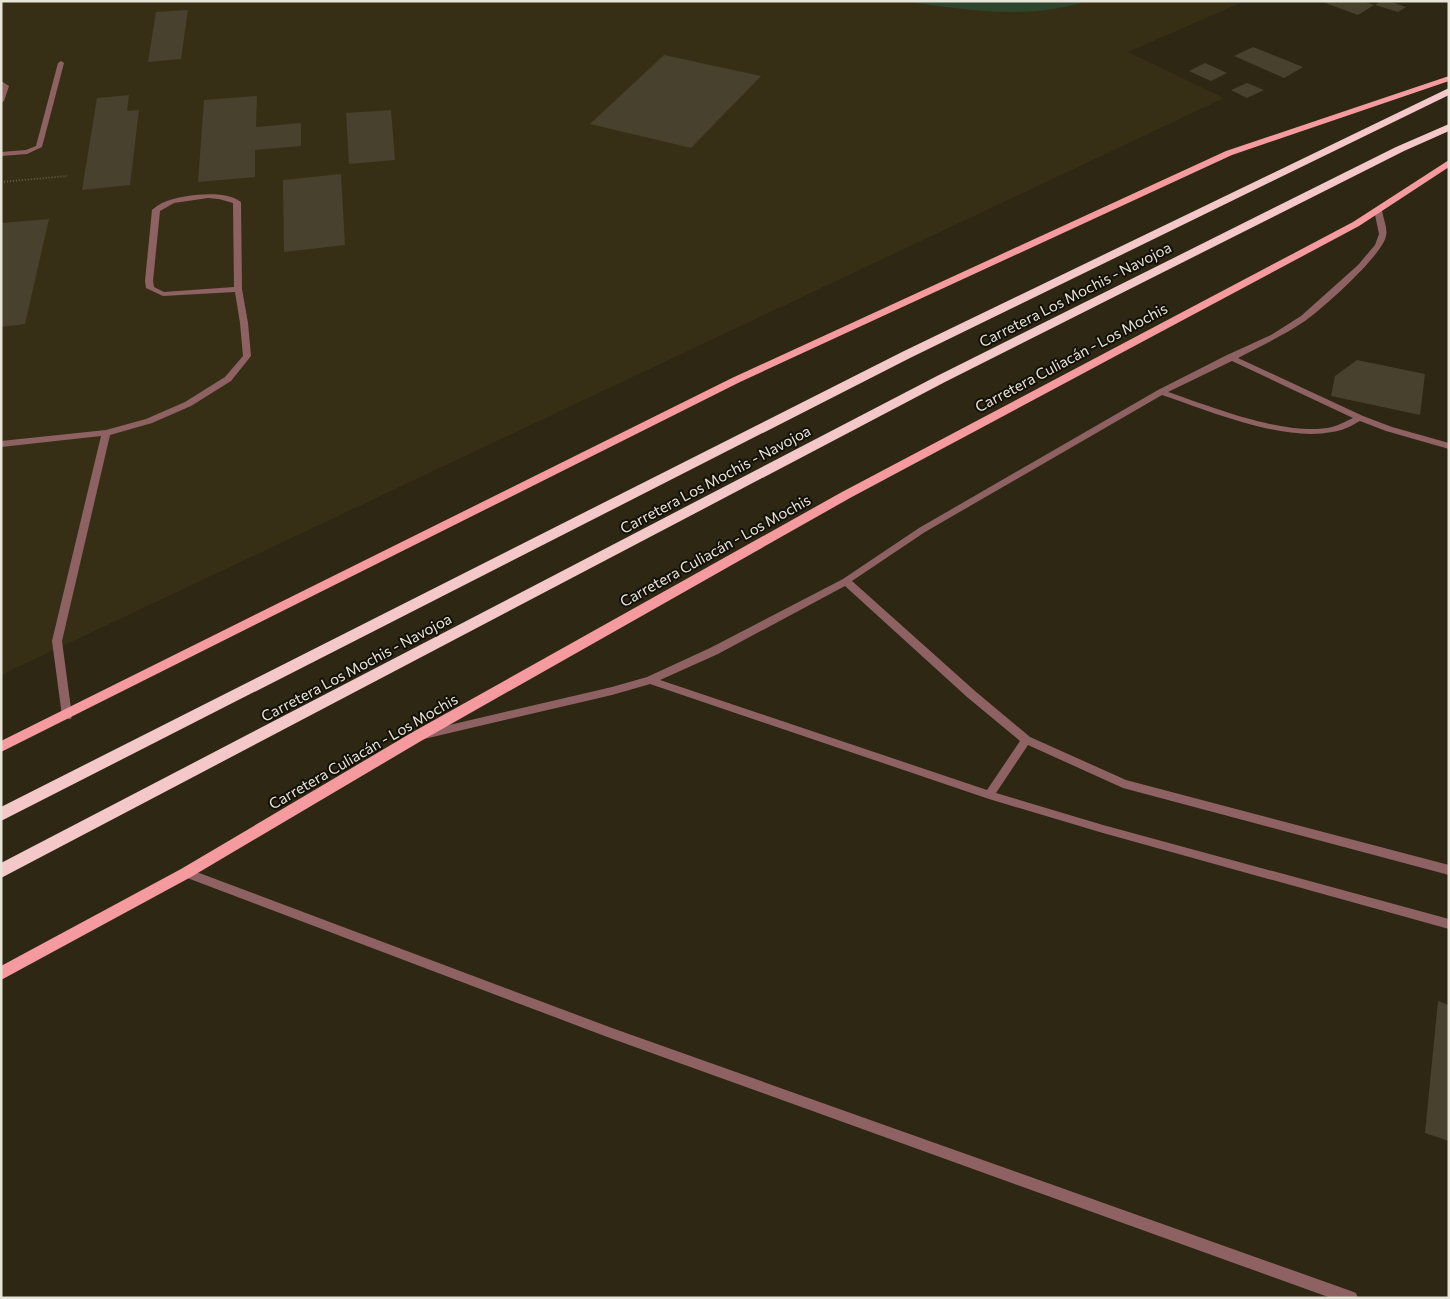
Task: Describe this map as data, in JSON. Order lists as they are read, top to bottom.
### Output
{
  "streets": {
    "highway": ["Carretera Los Mochis - Navojoa"],
    "main road": ["Carretera Culiacán - Los Mochis"]
  }
}
